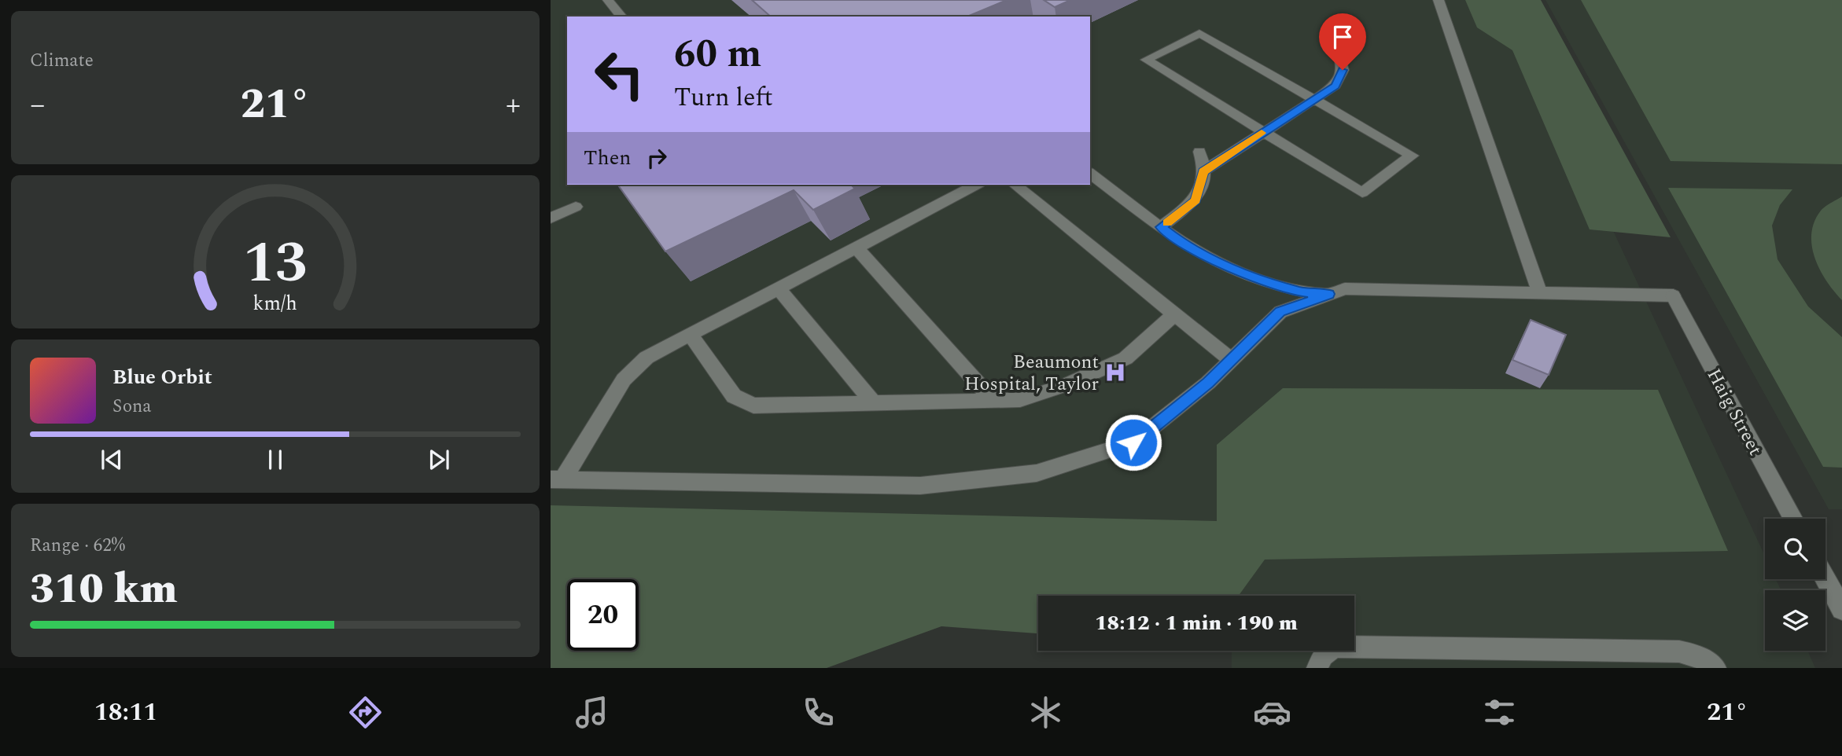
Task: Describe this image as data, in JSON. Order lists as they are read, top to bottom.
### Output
{
  "streets": {
    "street": ["Haig Street"]
  },
  "places": {
    "hospital": ["Beaumont Hospital, Taylor"]
  },
  "page": {
    "tile": [
      "Climate",
      ["Range · 62%", "310 km"]
    ],
    "turn": ["60 m", "Turn left"],
    "heat": ["−", "21°", "+"],
    "then": "Then",
    "song": ["Blue Orbit", "Sona"],
    "limit": "20",
    "trip": "18:12 · 1 min · 190 m",
    "tabs": ["18:11", "21°"],
    "gauge": ["13", "km/h"]
  }
}
